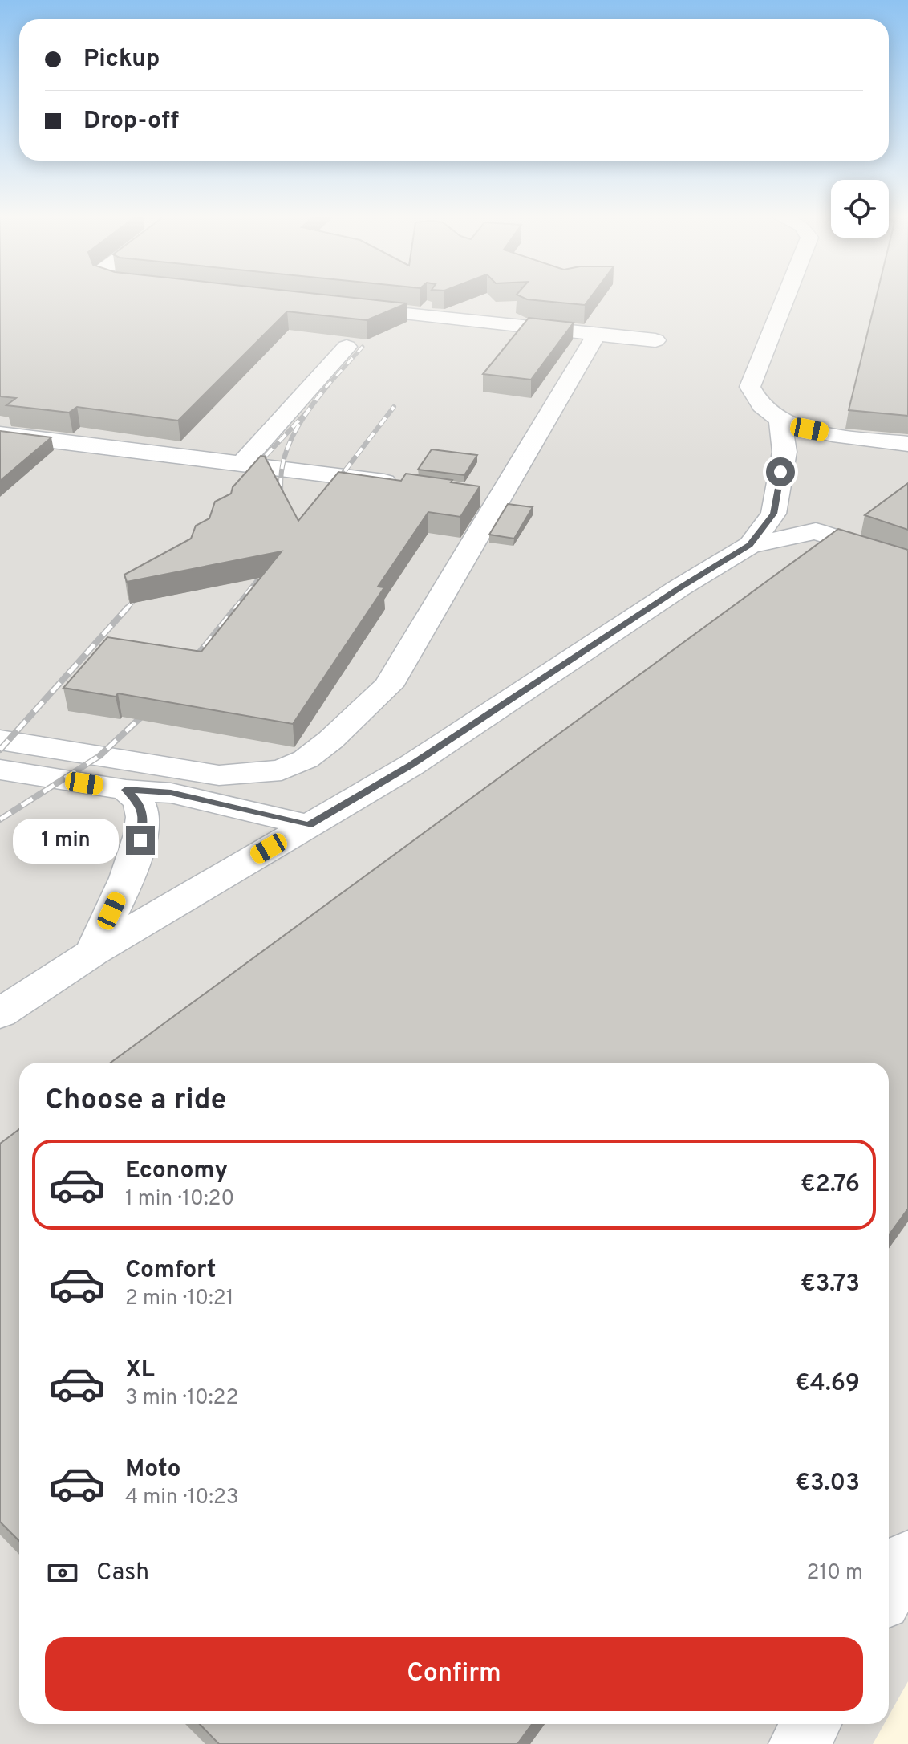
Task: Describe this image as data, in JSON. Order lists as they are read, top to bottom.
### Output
{
  "page": {
    "banner": ["Pickup", "Drop-off"],
    "bubble": "1 min",
    "heading": "Choose a ride",
    "list": [
      {
        "name": "Economy",
        "note": "1 min · 10:20",
        "value": "€2.76"
      },
      {
        "name": "Comfort",
        "note": "2 min · 10:21",
        "value": "€3.73"
      },
      {
        "name": "XL",
        "note": "3 min · 10:22",
        "value": "€4.69"
      },
      {
        "name": "Moto",
        "note": "4 min · 10:23",
        "value": "€3.03"
      }
    ],
    "pay": ["Cash", "210 m"],
    "buttons": "Confirm"
  }
}
